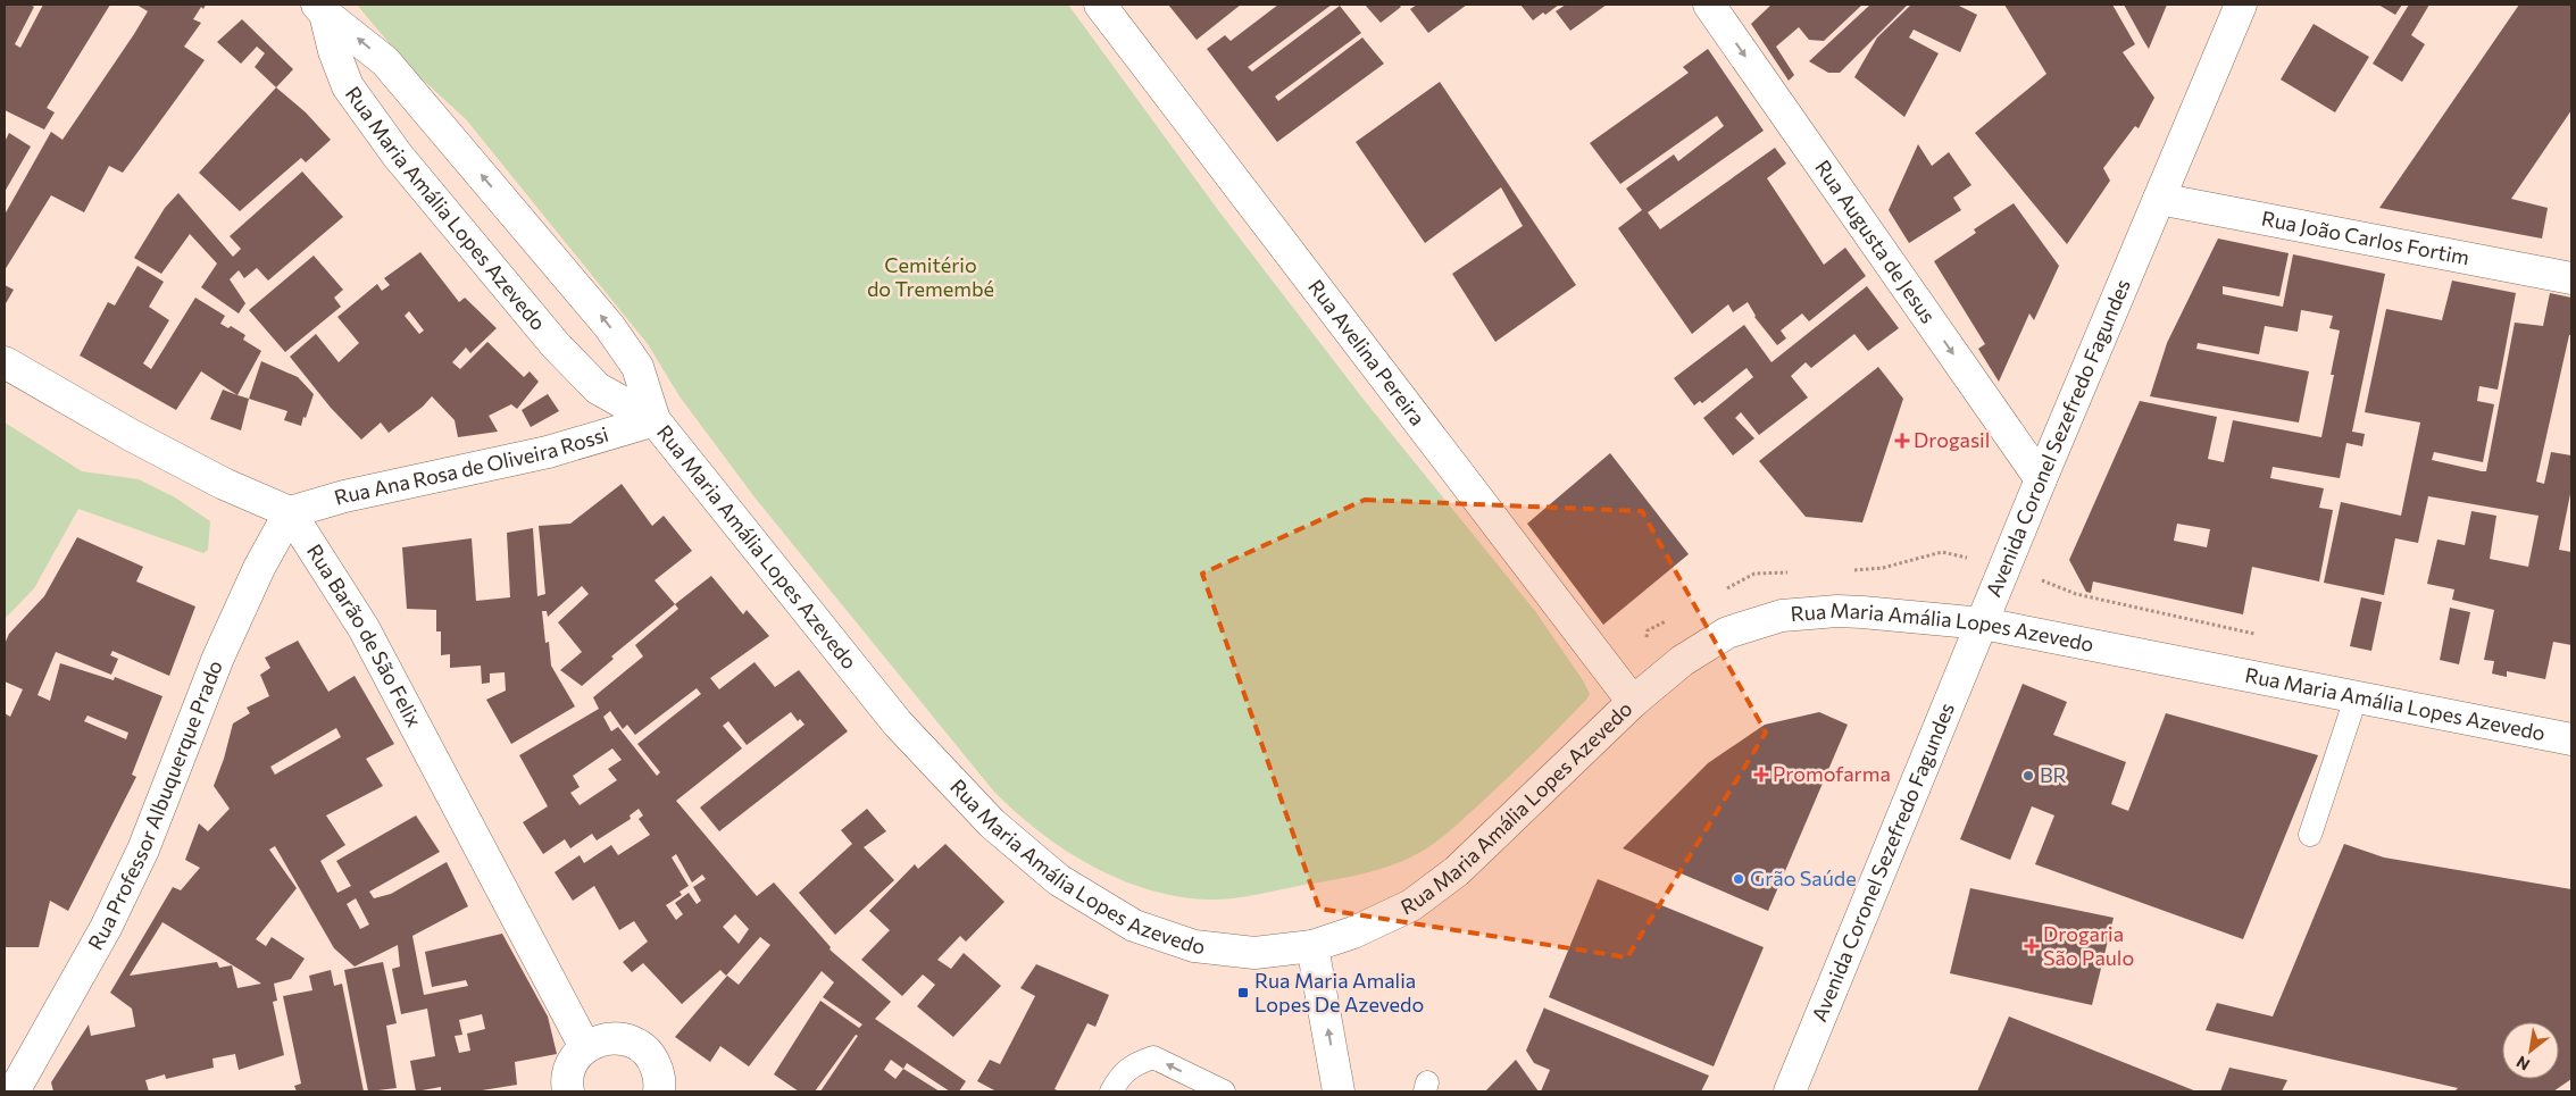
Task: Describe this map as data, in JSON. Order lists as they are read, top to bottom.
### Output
{
  "streets": {
    "main road": [
      "Rua Maria Amália Lopes Azevedo",
      "Rua João Carlos Fortim",
      "Rua Augusta de Jesus",
      "Rua Avelina Pereira",
      "Avenida Coronel Sezefredo Fagundes",
      "Rua Ana Rosa de Oliveira Rossi",
      "Rua Barão de São Felix",
      "Rua Professor Albuquerque Prado"
    ]
  },
  "crossings": [
    ["Rua Maria Amália Lopes Azevedo", "Rua Avelina Pereira"],
    ["Rua Maria Amália Lopes Azevedo", "Avenida Coronel Sezefredo Fagundes"],
    ["Rua Maria Amália Lopes Azevedo", "Rua Ana Rosa de Oliveira Rossi"],
    ["Rua João Carlos Fortim", "Avenida Coronel Sezefredo Fagundes"],
    ["Rua Augusta de Jesus", "Avenida Coronel Sezefredo Fagundes"],
    ["Rua Ana Rosa de Oliveira Rossi", "Rua Barão de São Felix"],
    ["Rua Ana Rosa de Oliveira Rossi", "Rua Professor Albuquerque Prado"],
    ["Rua Barão de São Felix", "Rua Professor Albuquerque Prado"]
  ],
  "one_way": ["Rua Augusta de Jesus"],
  "parks": ["Cemitério do Tremembé"],
  "places": {
    "health": ["Drogasil", "Promofarma", "Drogaria São Paulo"],
    "other": ["BR", "Grão Saúde"],
    "transit": ["Rua Maria Amalia Lopes De Azevedo"]
  },
  "north": "bottom left"
}
